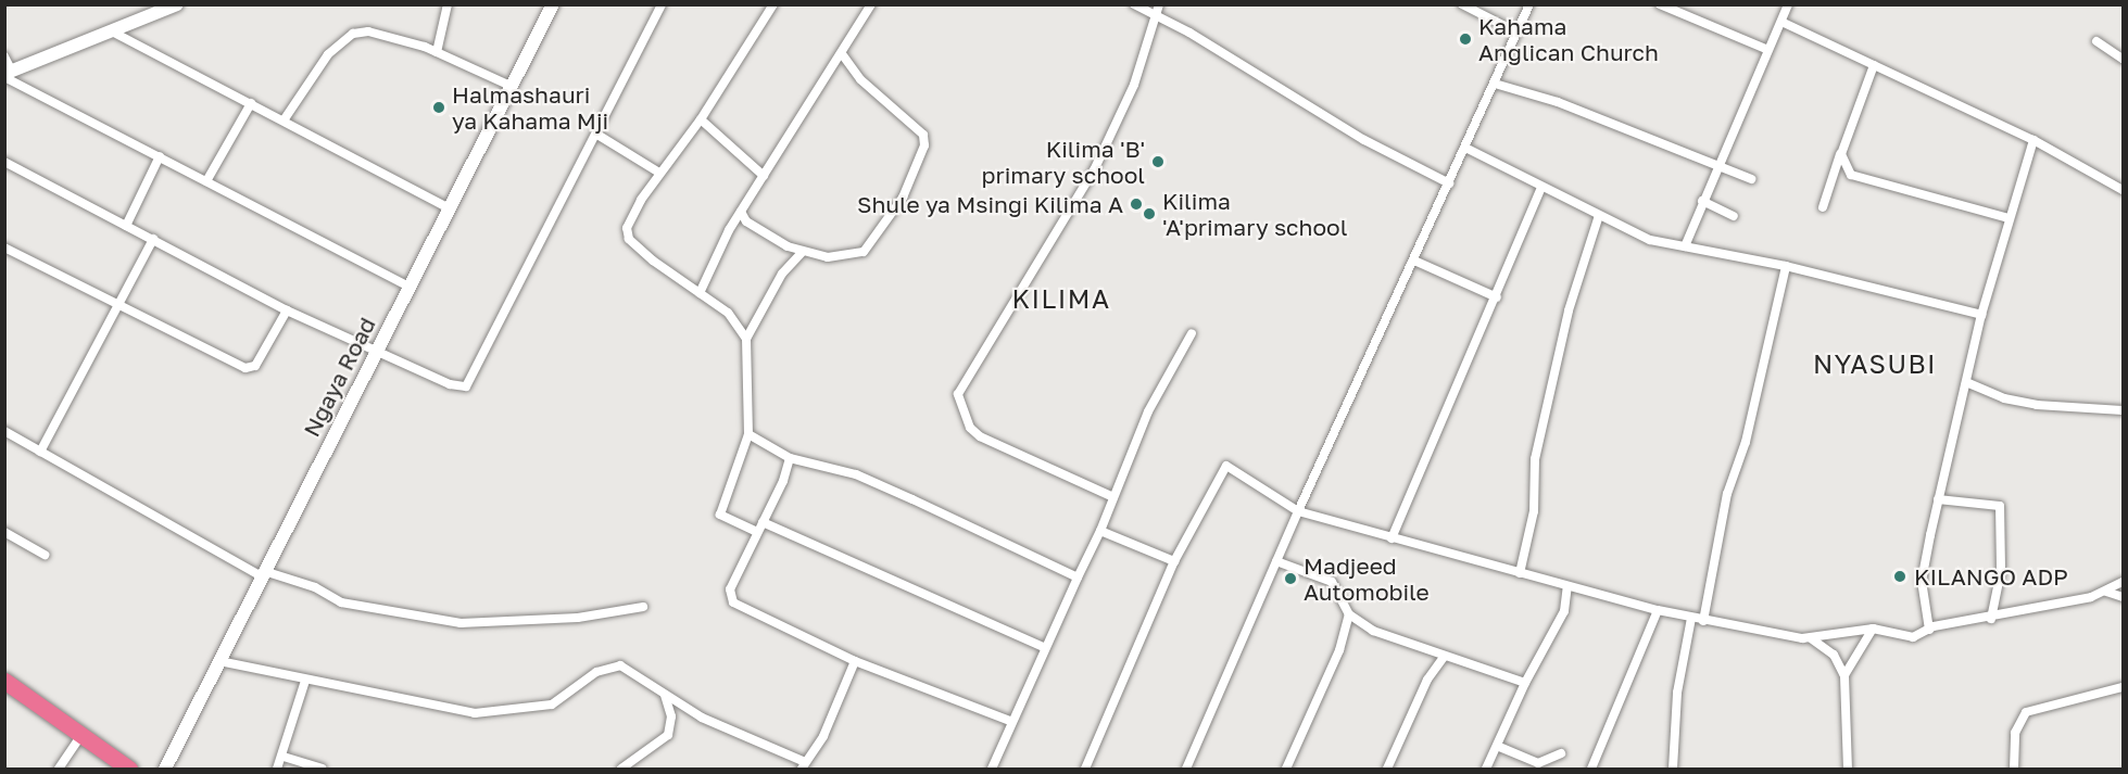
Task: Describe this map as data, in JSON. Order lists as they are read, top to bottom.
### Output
{
  "streets": {
    "street": ["Ngaya Road"]
  },
  "districts": ["KILIMA", "NYASUBI"],
  "places": [
    "Kahama Anglican Church",
    "Halmashauri ya Kahama Mji",
    "Kilima 'B' primary school",
    "Shule ya Msingi Kilima A",
    "Kilima 'A'primary school",
    "KILANGO ADP",
    "Madjeed Automobile"
  ]
}
